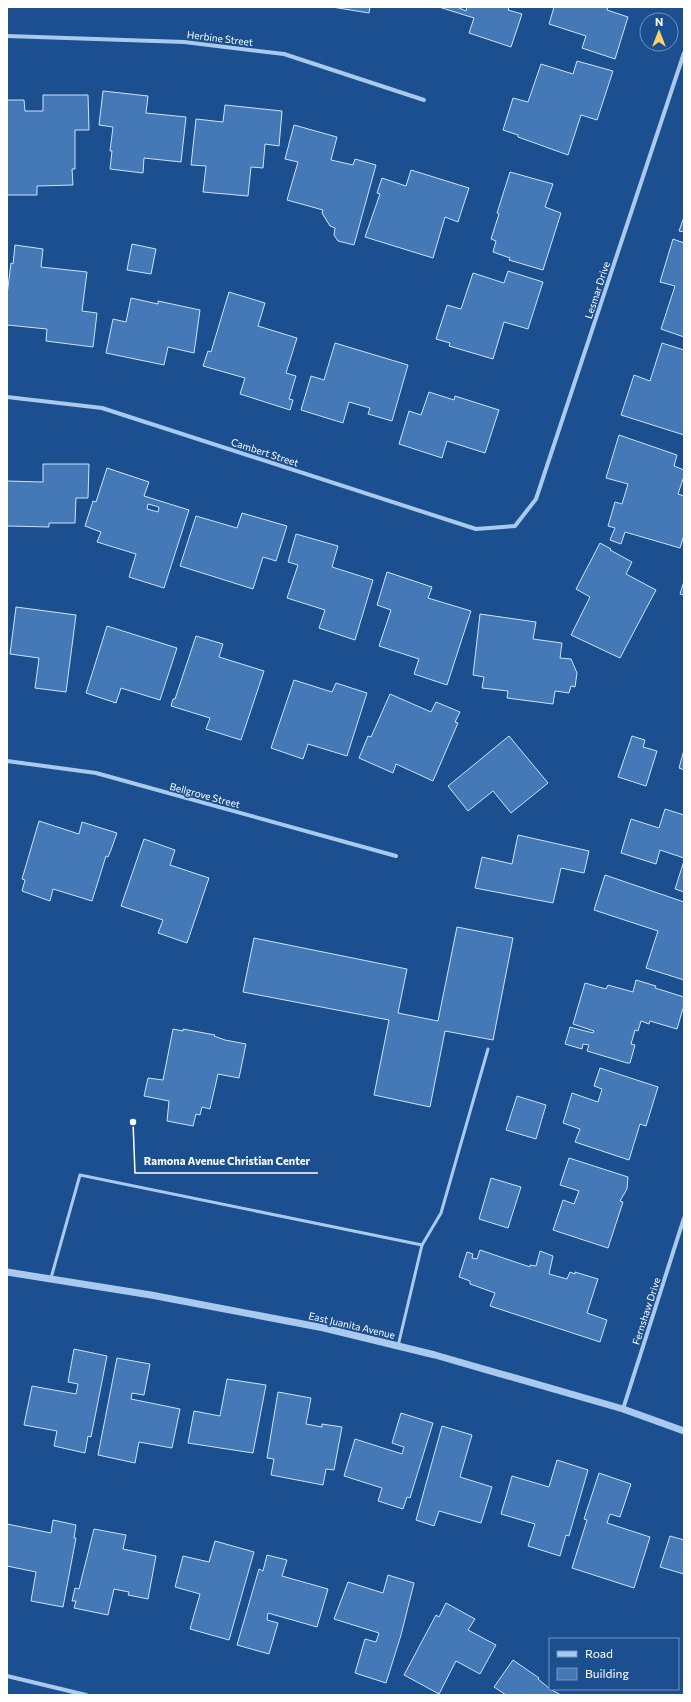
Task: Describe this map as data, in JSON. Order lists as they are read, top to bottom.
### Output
{
  "streets": {
    "street": [
      "Herbine Street",
      "Lesmar Drive",
      "Cambert Street",
      "Bellgrove Street",
      "Fernshaw Drive",
      "East Juanita Avenue"
    ]
  },
  "crossings": [
    ["Lesmar Drive", "Cambert Street"],
    ["Fernshaw Drive", "East Juanita Avenue"]
  ],
  "places": ["Ramona Avenue Christian Center"],
  "legend": ["Road", "Building"],
  "north": "top"
}
